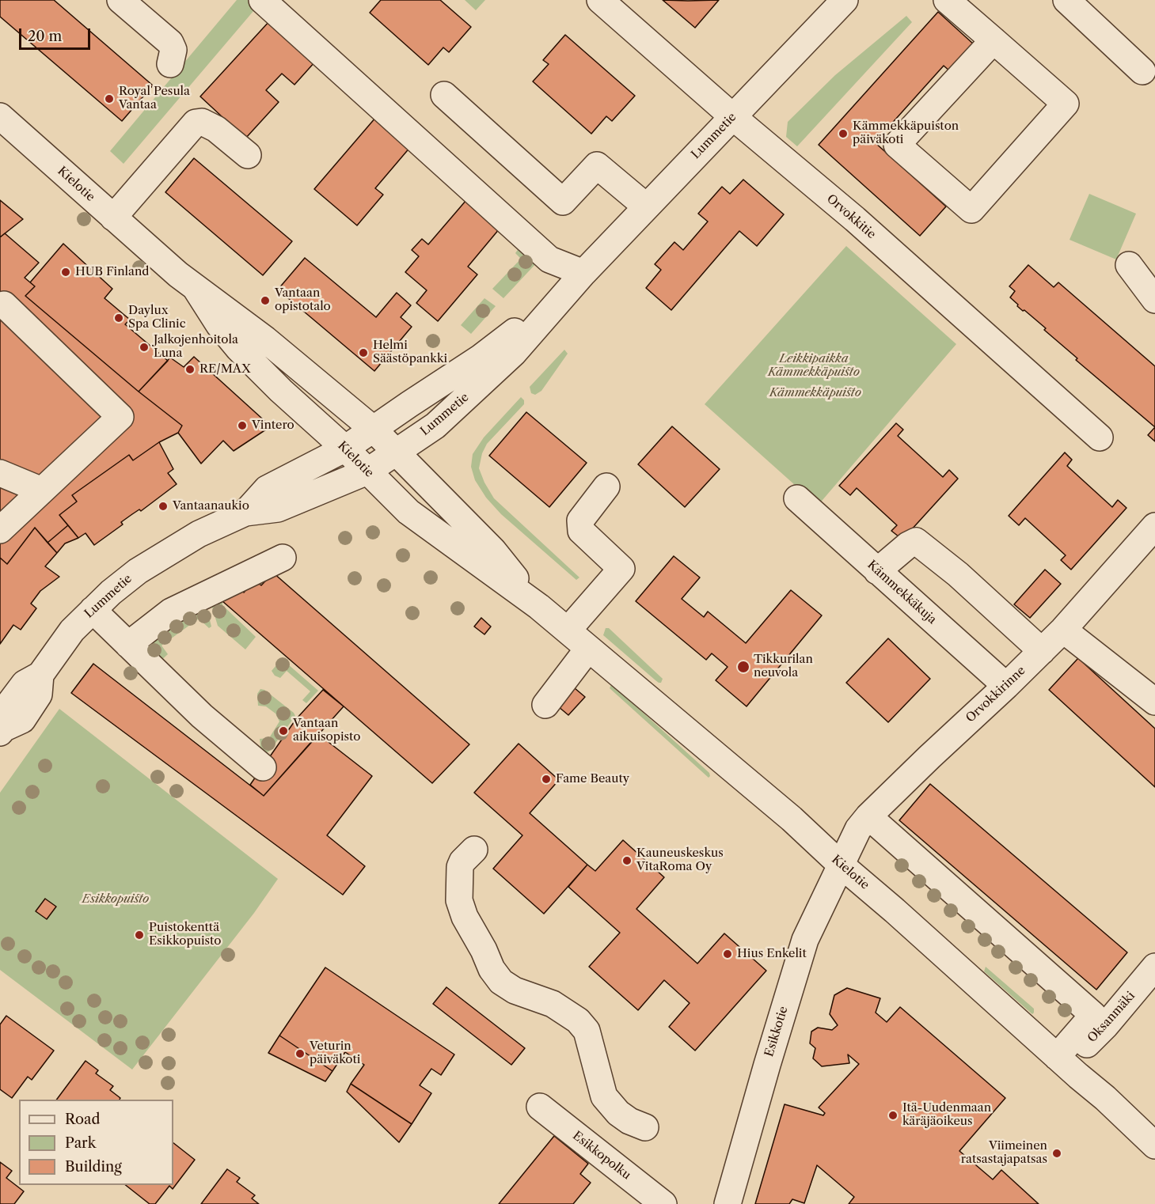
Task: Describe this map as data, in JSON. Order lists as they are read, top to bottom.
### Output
{
  "streets": {
    "street": [
      "Lummetie",
      "Kielotie",
      "Orvokkitie",
      "Kämmekkäkuja",
      "Orvokkirinne",
      "Oksanmäki",
      "Esikkotie",
      "Esikkopolku"
    ]
  },
  "crossings": [
    ["Lummetie", "Kielotie"],
    ["Lummetie", "Orvokkitie"],
    ["Kielotie", "Orvokkirinne"],
    ["Kielotie", "Oksanmäki"],
    ["Kielotie", "Esikkotie"],
    ["Kämmekkäkuja", "Orvokkirinne"],
    ["Orvokkirinne", "Esikkotie"]
  ],
  "parks": ["Leikkipaikka Kämmekkäpuisto", "Kämmekkäpuisto", "Esikkopuisto"],
  "places": [
    "Royal Pesula Vantaa",
    "Kämmekkäpuiston päiväkoti",
    "HUB Finland",
    "Vantaan opistotalo",
    "Daylux Spa Clinic",
    "Jalkojenhoitola Luna",
    "Helmi Säästöpankki",
    "RE/MAX",
    "Vintero",
    "Vantaanaukio",
    "Tikkurilan neuvola",
    "Vantaan aikuisopisto",
    "Fame Beauty",
    "Kauneuskeskus VitaRoma Oy",
    "Puistokenttä Esikkopuisto",
    "Hius Enkelit",
    "Veturin päiväkoti",
    "Itä-Uudenmaan käräjäoikeus",
    "Viimeinen ratsastajapatsas"
  ],
  "legend": ["Road", "Park", "Building"],
  "scale_bar": "20 m"
}
